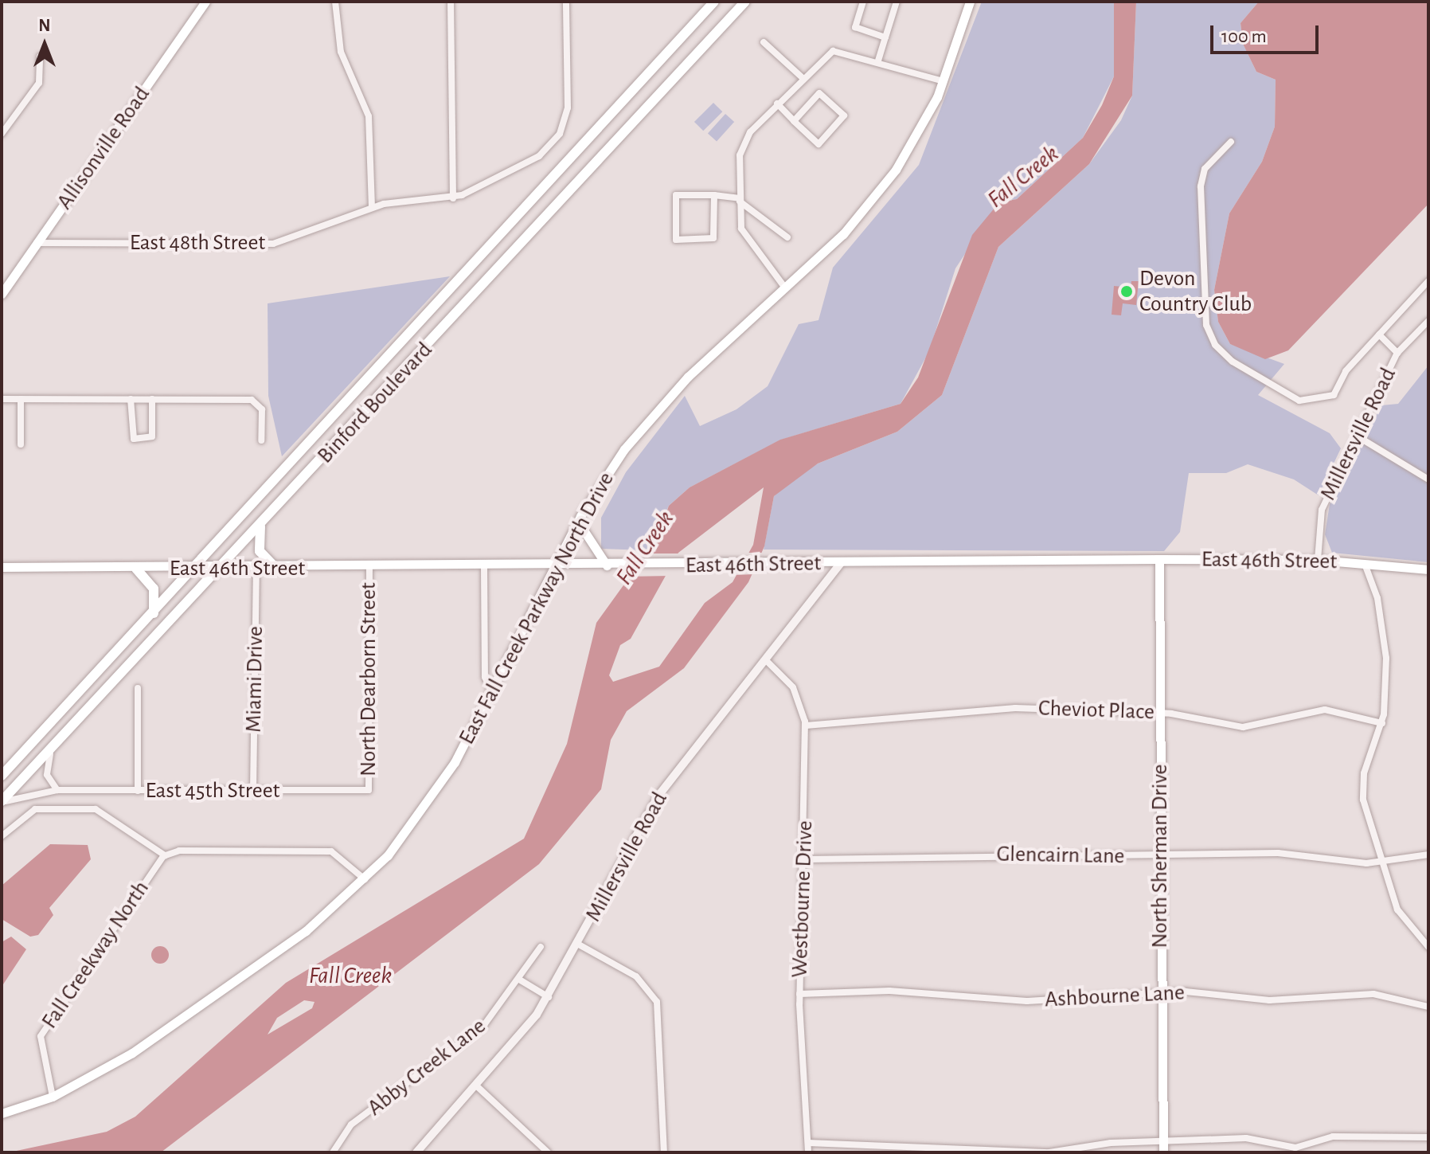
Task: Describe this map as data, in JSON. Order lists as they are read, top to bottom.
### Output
{
  "streets": {
    "main road": [
      "Allisonville Road",
      "Binford Boulevard",
      "East 46th Street",
      "East Fall Creek Parkway North Drive",
      "North Sherman Drive"
    ],
    "street": [
      "East 48th Street",
      "Millersville Road",
      "Miami Drive",
      "North Dearborn Street",
      "Cheviot Place",
      "East 45th Street",
      "Glencairn Lane",
      "Westbourne Drive",
      "Fall Creekway North",
      "Ashbourne Lane",
      "Abby Creek Lane"
    ]
  },
  "crossings": [
    ["Allisonville Road", "East 48th Street"],
    ["Binford Boulevard", "East 46th Street"],
    ["Binford Boulevard", "East 45th Street"],
    ["Millersville Road", "East 46th Street"],
    ["Millersville Road", "Westbourne Drive"],
    ["East 46th Street", "East Fall Creek Parkway North Drive"],
    ["East 46th Street", "Miami Drive"],
    ["East 46th Street", "North Dearborn Street"],
    ["East 46th Street", "North Sherman Drive"],
    ["East Fall Creek Parkway North Drive", "Fall Creekway North"],
    ["Miami Drive", "East 45th Street"],
    ["North Dearborn Street", "East 45th Street"],
    ["Cheviot Place", "North Sherman Drive"],
    ["Cheviot Place", "Westbourne Drive"],
    ["Glencairn Lane", "North Sherman Drive"],
    ["Glencairn Lane", "Westbourne Drive"],
    ["North Sherman Drive", "Ashbourne Lane"],
    ["Westbourne Drive", "Ashbourne Lane"]
  ],
  "water": ["Fall Creek"],
  "places": ["Devon Country Club"],
  "scale_bar": "100 m",
  "north": "top"
}
